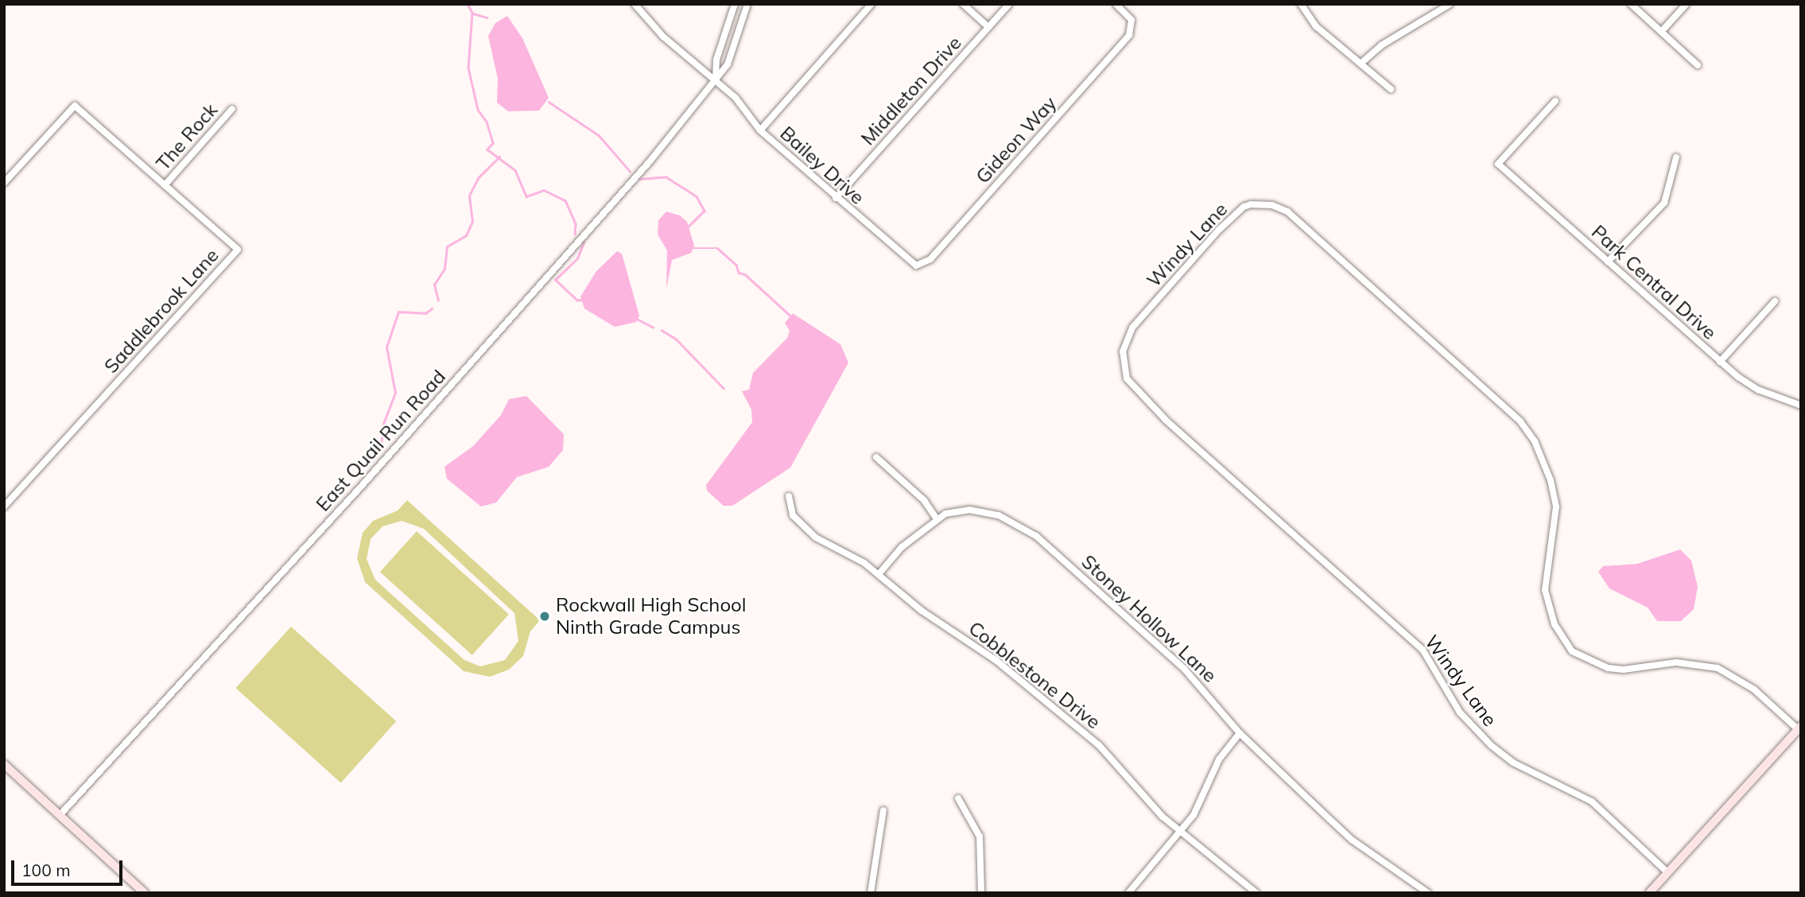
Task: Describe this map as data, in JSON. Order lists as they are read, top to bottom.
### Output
{
  "streets": {
    "street": [
      "Middleton Drive",
      "The Rock",
      "Gideon Way",
      "Bailey Drive",
      "Windy Lane",
      "Park Central Drive",
      "Saddlebrook Lane",
      "East Quail Run Road",
      "Stoney Hollow Lane",
      "Cobblestone Drive"
    ]
  },
  "crossings": [
    ["Middleton Drive", "Bailey Drive"],
    ["The Rock", "Saddlebrook Lane"],
    ["Gideon Way", "Bailey Drive"],
    ["Bailey Drive", "East Quail Run Road"],
    ["Stoney Hollow Lane", "Cobblestone Drive"]
  ],
  "places": ["Rockwall High School Ninth Grade Campus"],
  "scale_bar": "100 m"
}
